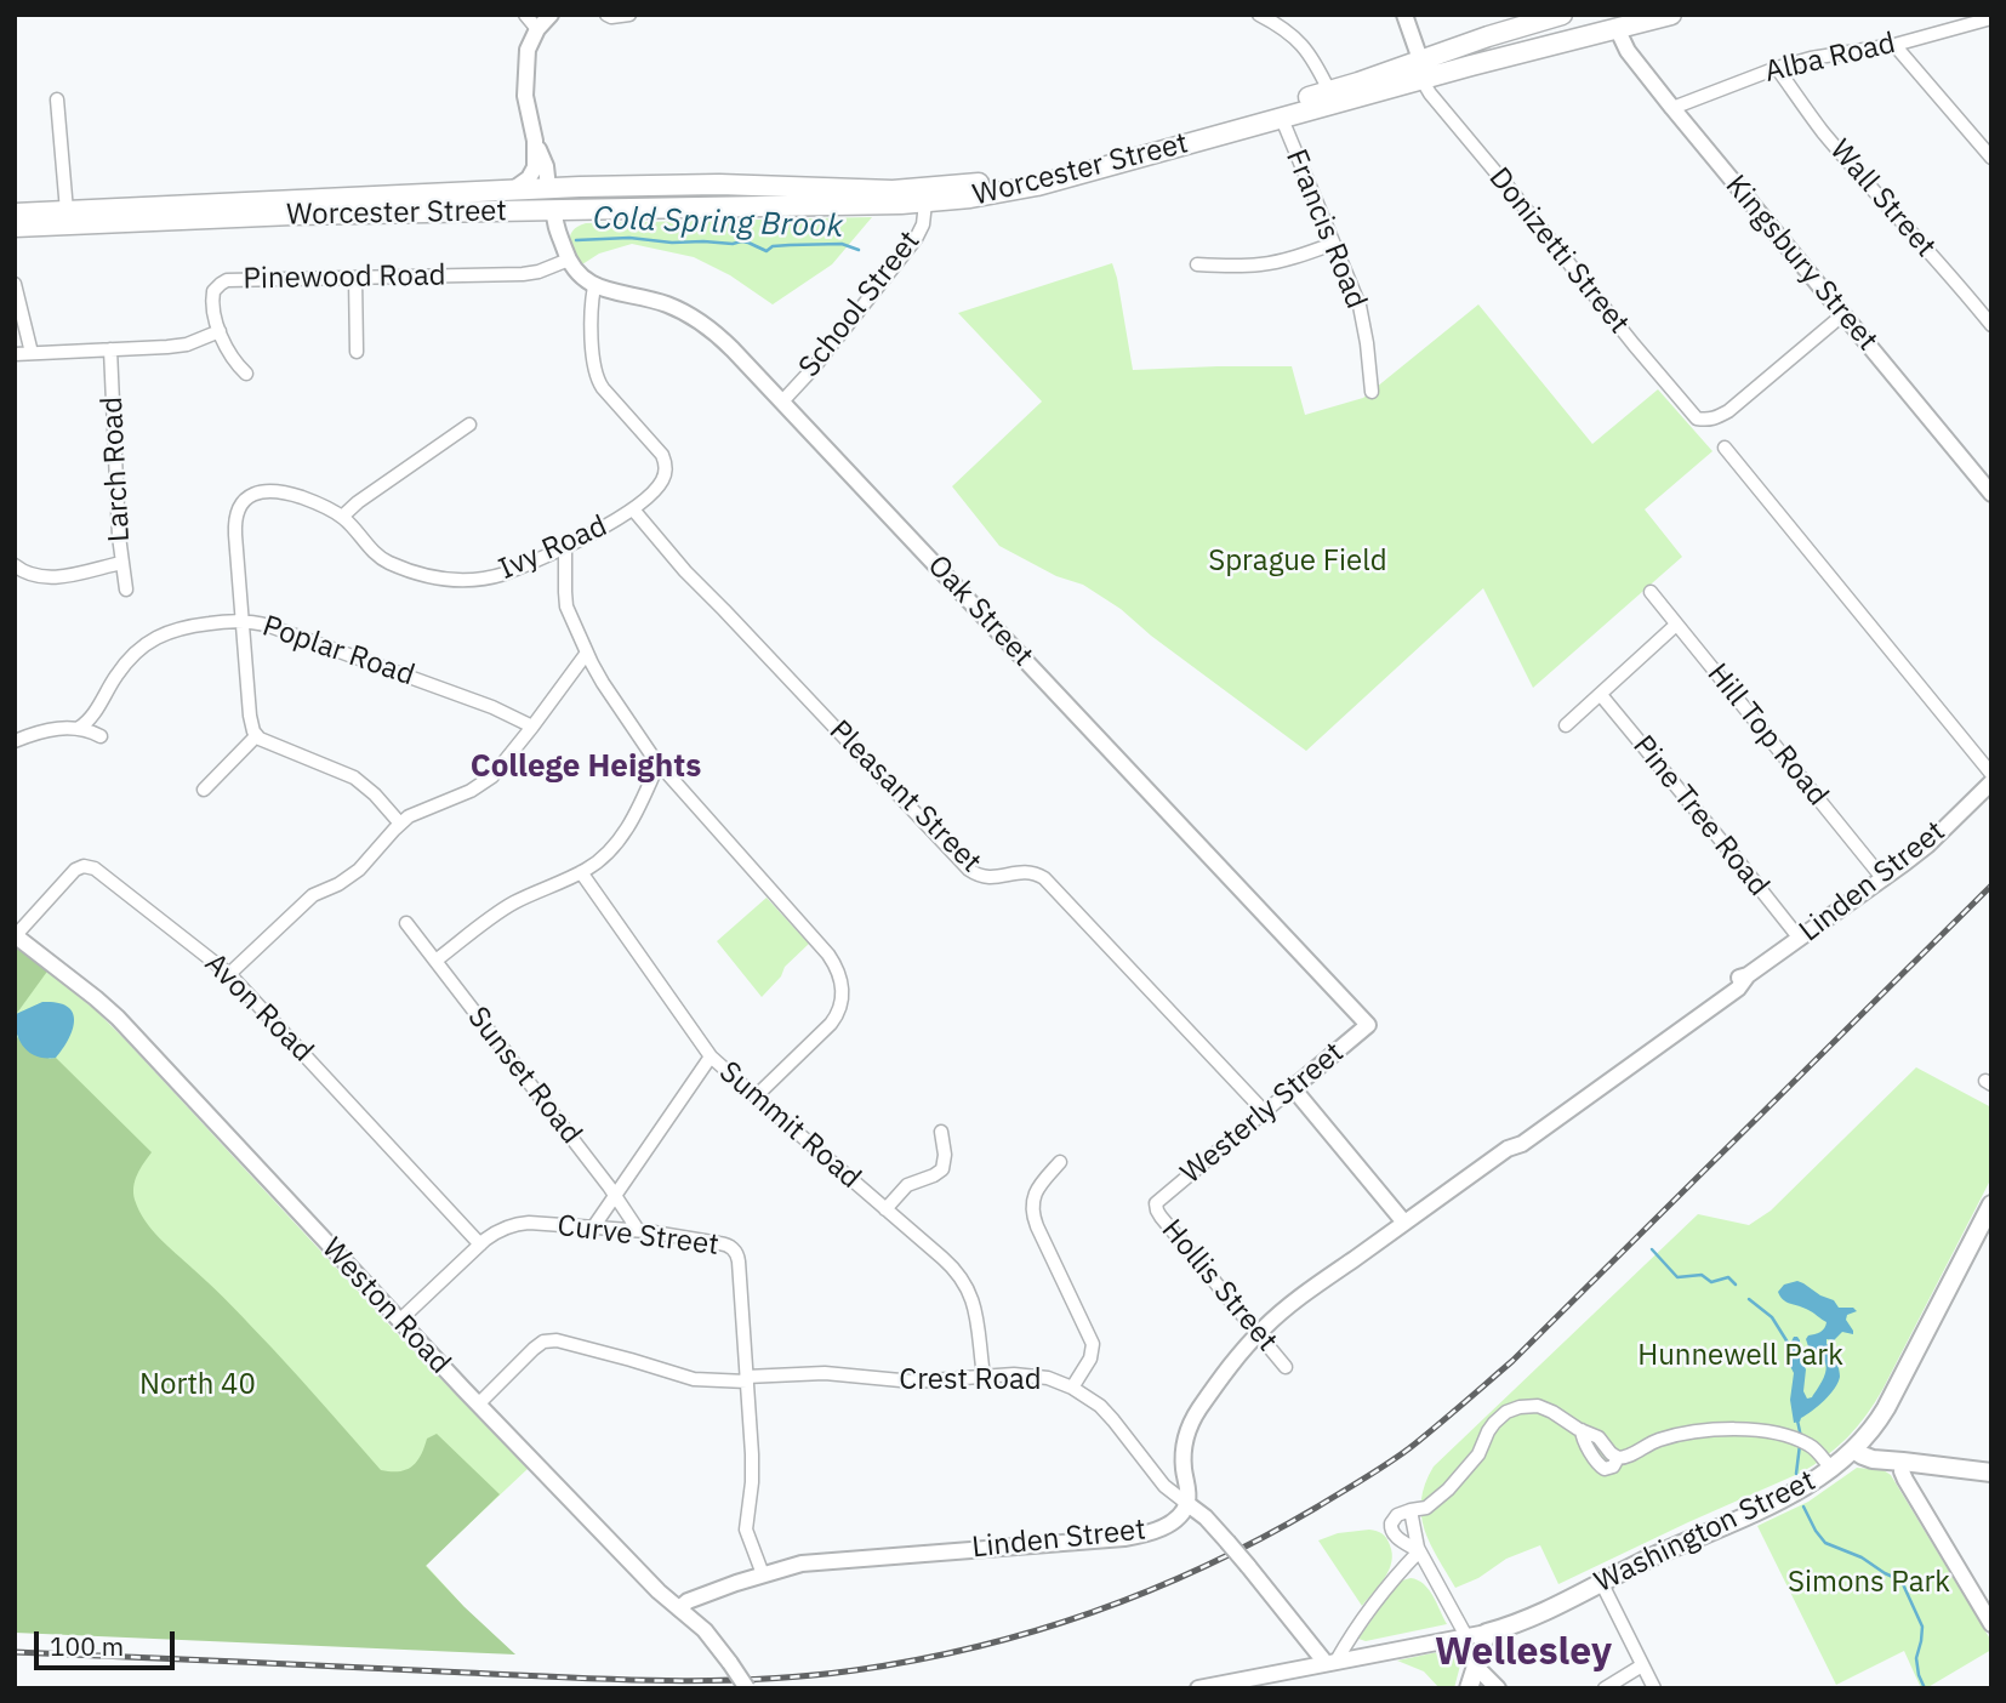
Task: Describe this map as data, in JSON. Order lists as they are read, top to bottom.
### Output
{
  "streets": {
    "highway": ["Worcester Street"],
    "main road": ["Washington Street"],
    "street": [
      "Alba Road",
      "Wall Street",
      "Francis Road",
      "Donizetti Street",
      "Kingsbury Street",
      "Pinewood Road",
      "School Street",
      "Larch Road",
      "Ivy Road",
      "Oak Street",
      "Poplar Road",
      "Hill Top Road",
      "Pleasant Street",
      "Pine Tree Road",
      "Linden Street",
      "Avon Road",
      "Sunset Road",
      "Westerly Street",
      "Summit Road",
      "Curve Street",
      "Hollis Street",
      "Weston Road",
      "Crest Road"
    ]
  },
  "crossings": [
    ["Alba Road", "Wall Street"],
    ["Alba Road", "Kingsbury Street"],
    ["Worcester Street", "Francis Road"],
    ["Worcester Street", "Donizetti Street"],
    ["Worcester Street", "Kingsbury Street"],
    ["Worcester Street", "School Street"],
    ["Donizetti Street", "Kingsbury Street"],
    ["School Street", "Oak Street"],
    ["Ivy Road", "Oak Street"],
    ["Ivy Road", "Poplar Road"],
    ["Ivy Road", "Pleasant Street"],
    ["Oak Street", "Westerly Street"],
    ["Hill Top Road", "Linden Street"],
    ["Pleasant Street", "Westerly Street"],
    ["Pine Tree Road", "Linden Street"],
    ["Linden Street", "Curve Street"],
    ["Linden Street", "Hollis Street"],
    ["Linden Street", "Weston Road"],
    ["Linden Street", "Crest Road"],
    ["Avon Road", "Curve Street"],
    ["Avon Road", "Weston Road"],
    ["Sunset Road", "Curve Street"],
    ["Westerly Street", "Hollis Street"],
    ["Summit Road", "Crest Road"],
    ["Curve Street", "Weston Road"],
    ["Curve Street", "Crest Road"],
    ["Weston Road", "Crest Road"]
  ],
  "districts": ["College Heights", "Wellesley"],
  "water": ["Cold Spring Brook"],
  "parks": [
    "Sprague Field",
    "Hunnewell Park",
    "North 40",
    "Simons Park"
  ],
  "scale_bar": "100 m"
}
